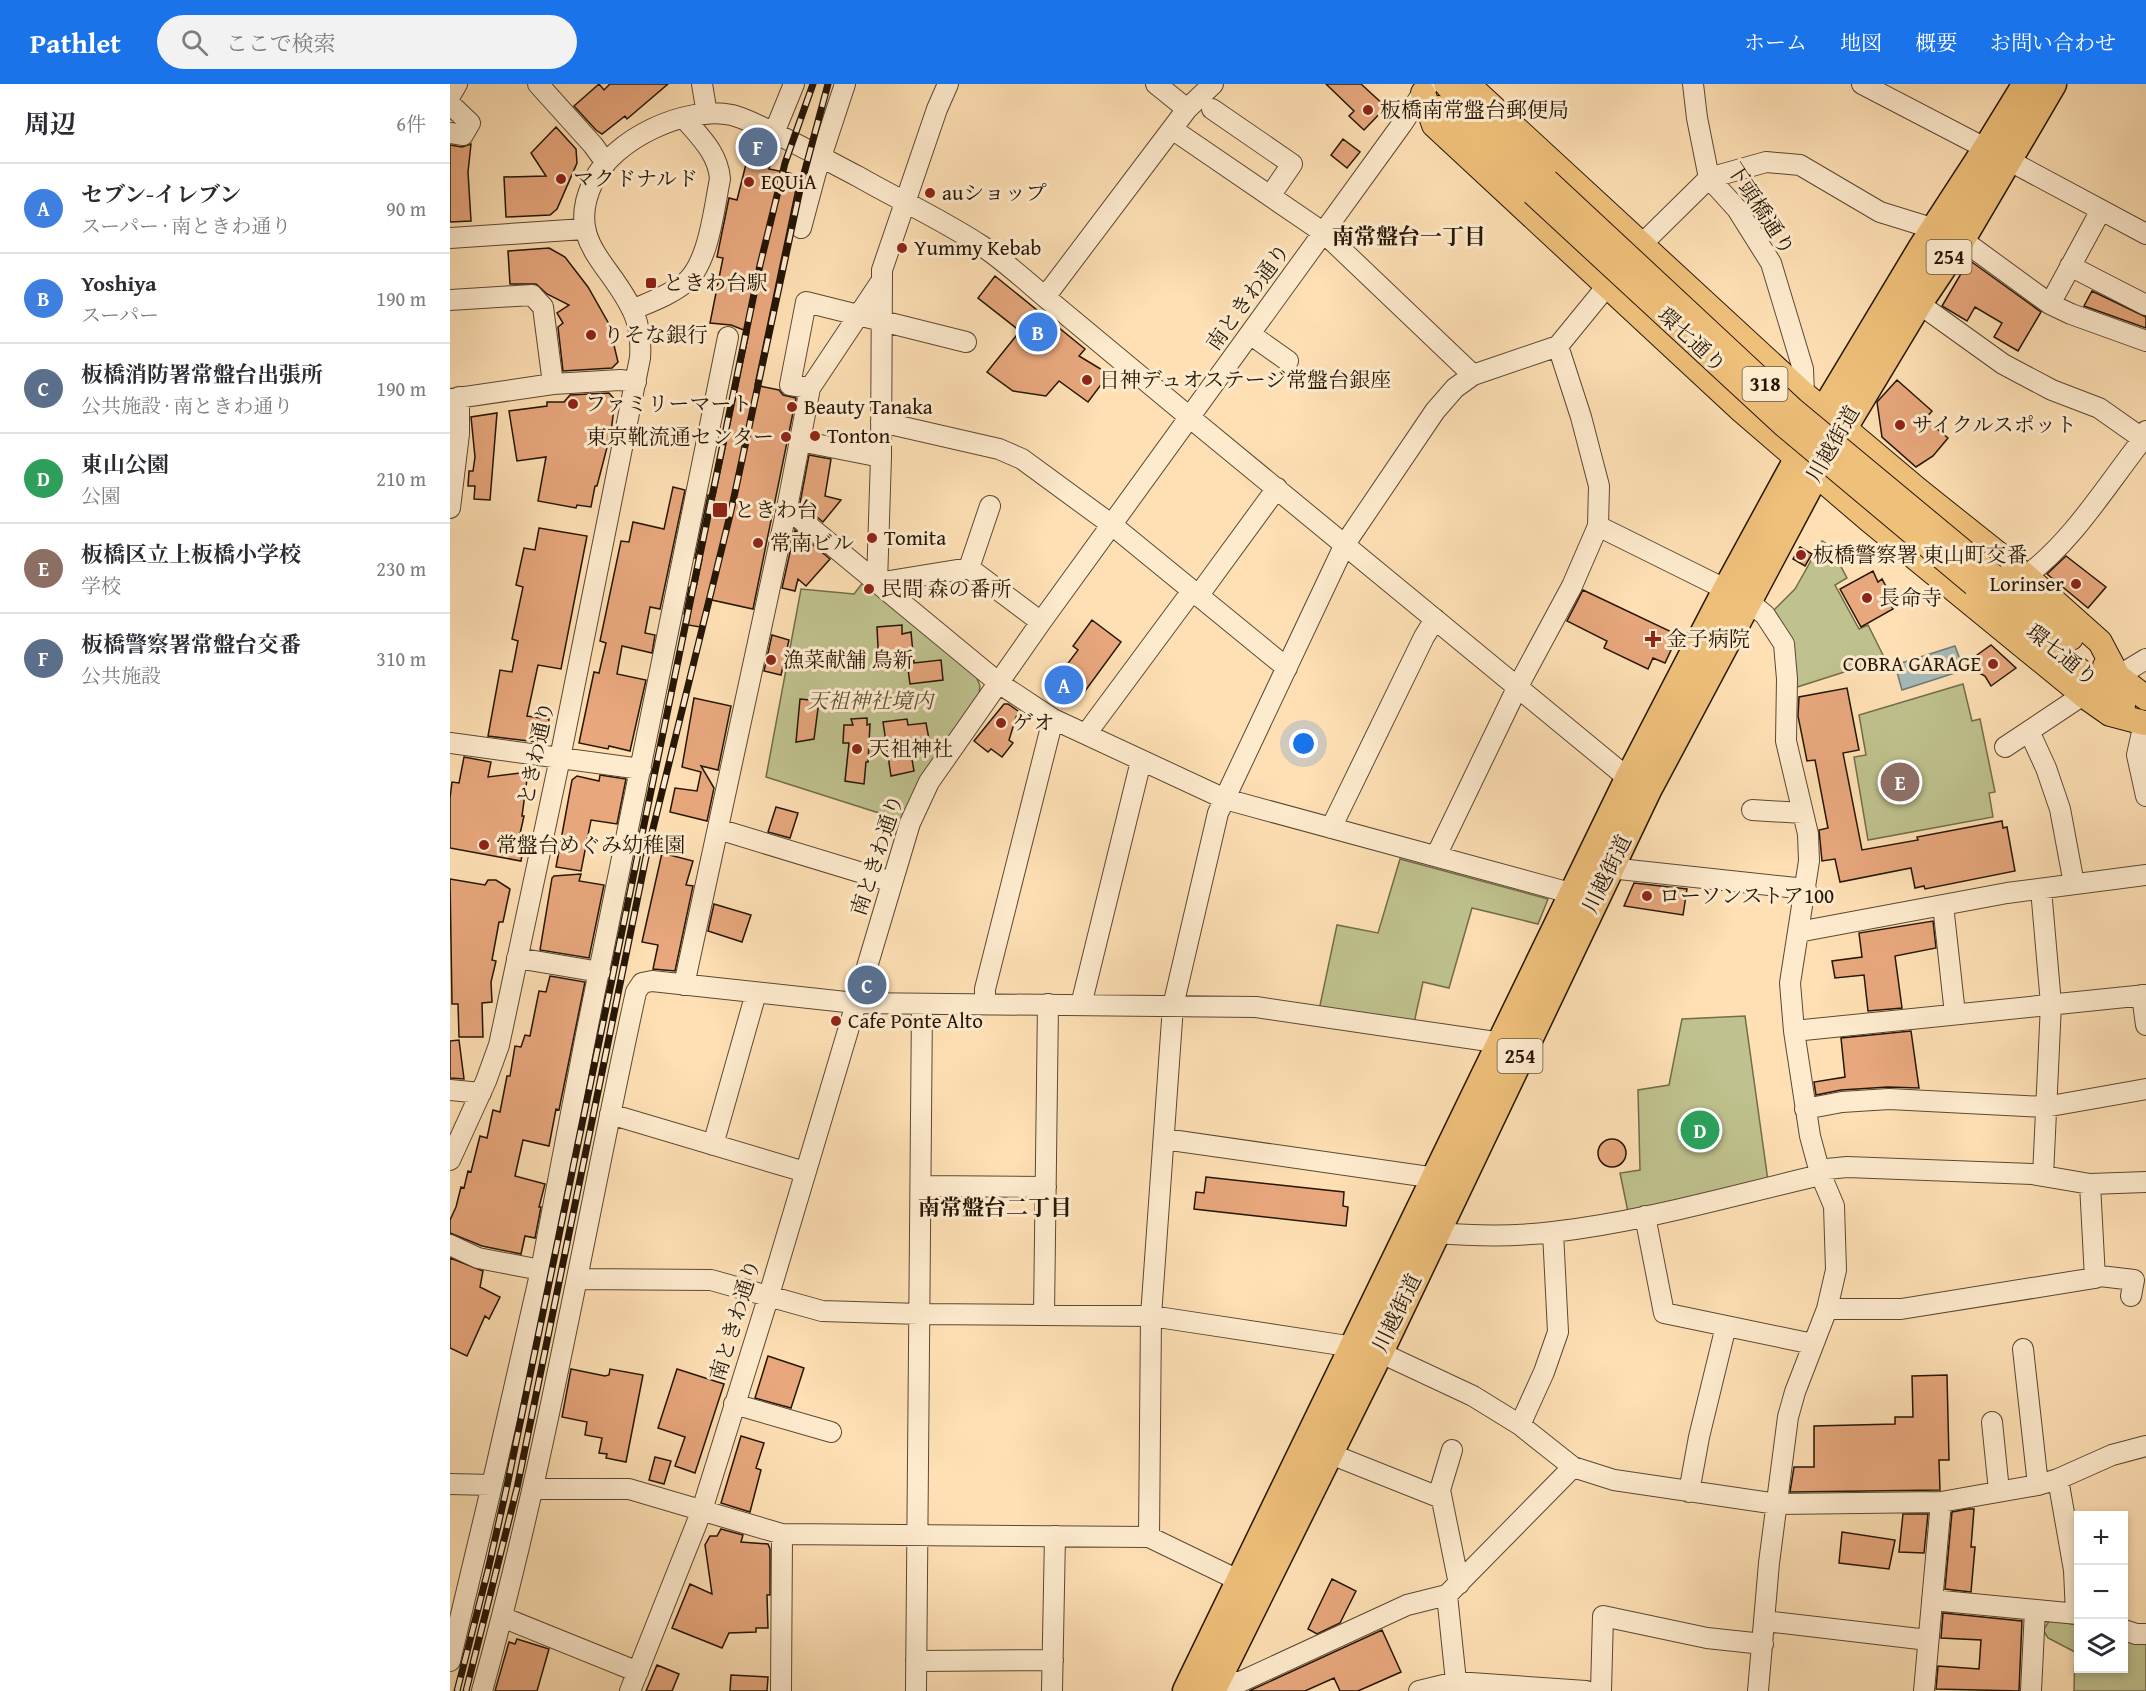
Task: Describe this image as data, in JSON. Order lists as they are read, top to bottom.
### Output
{
  "streets": {
    "highway": ["254", "川越街道"],
    "main road": ["環七通り", "318"],
    "street": ["下頭橋通り", "南ときわ通り", "ときわ通り"]
  },
  "crossings": [
    ["下頭橋通り", "川越街道"],
    ["南ときわ通り", "環七通り"]
  ],
  "districts": ["南常盤台一丁目", "南常盤台二丁目"],
  "parks": ["天祖神社境内"],
  "places": {
    "other": [
      "板橋南常盤台郵便局",
      "マクドナルド",
      "EQUiA",
      "auショップ",
      "Yummy Kebab",
      "りそな銀行",
      "日神デュオステージ常盤台銀座",
      "ファミリーマート",
      "Beauty Tanaka",
      "サイクルスポット",
      "Tonton",
      "東京靴流通センター",
      "Tomita",
      "常南ビル",
      "板橋警察署 東山町交番",
      "Lorinser",
      "民間 森の番所",
      "長命寺",
      "漁菜献舗 鳥新",
      "COBRA GARAGE",
      "ゲオ",
      "天祖神社",
      "常盤台めぐみ幼稚園",
      "ローソンストア100",
      "Cafe Ponte Alto"
    ],
    "transit": ["ときわ台駅", "ときわ台"],
    "health": ["金子病院"]
  },
  "page": {
    "header": "Pathlet",
    "search": "ここで検索",
    "nav": [
      "ホーム",
      "地図",
      "概要",
      "お問い合わせ"
    ],
    "heading": ["周辺", "6件"],
    "pins": [
      "F",
      "B",
      "A",
      "E",
      "C",
      "D"
    ],
    "list": [
      {
        "mark": "A",
        "name": "セブン-イレブン",
        "note": "スーパー · 南ときわ通り",
        "value": "90 m"
      },
      {
        "mark": "B",
        "name": "Yoshiya",
        "note": "スーパー",
        "value": "190 m"
      },
      {
        "mark": "C",
        "name": "板橋消防署常盤台出張所",
        "note": "公共施設 · 南ときわ通り",
        "value": "190 m"
      },
      {
        "mark": "D",
        "name": "東山公園",
        "note": "公園",
        "value": "210 m"
      },
      {
        "mark": "E",
        "name": "板橋区立上板橋小学校",
        "note": "学校",
        "value": "230 m"
      },
      {
        "mark": "F",
        "name": "板橋警察署常盤台交番",
        "note": "公共施設",
        "value": "310 m"
      }
    ],
    "map_buttons": ["+", "−"]
  }
}
